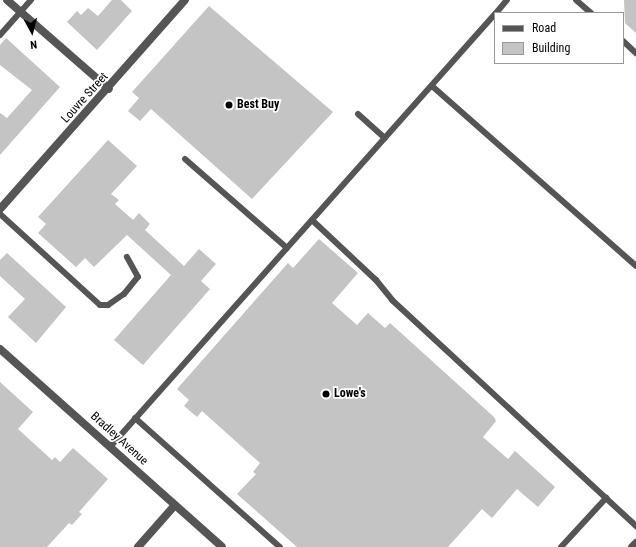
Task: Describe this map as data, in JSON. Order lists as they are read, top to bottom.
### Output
{
  "streets": {
    "street": ["Louvre Street", "Bradley Avenue"]
  },
  "places": ["Best Buy", "Lowe's"],
  "legend": ["Road", "Building"],
  "north": "bottom"
}
